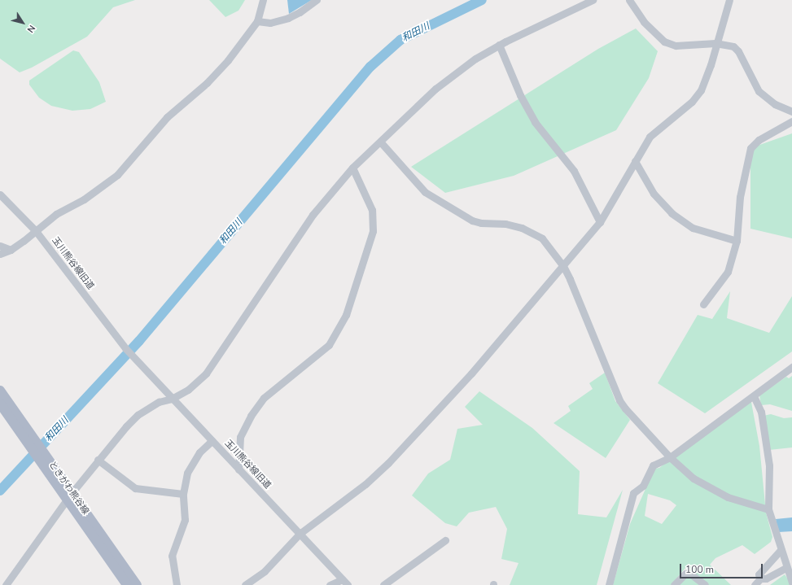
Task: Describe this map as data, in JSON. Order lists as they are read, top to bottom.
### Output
{
  "streets": {
    "main road": ["ときがわ熊谷線"],
    "street": ["玉川熊谷線旧道"]
  },
  "water": ["和田川"],
  "scale_bar": "100 m",
  "north": "bottom right"
}
